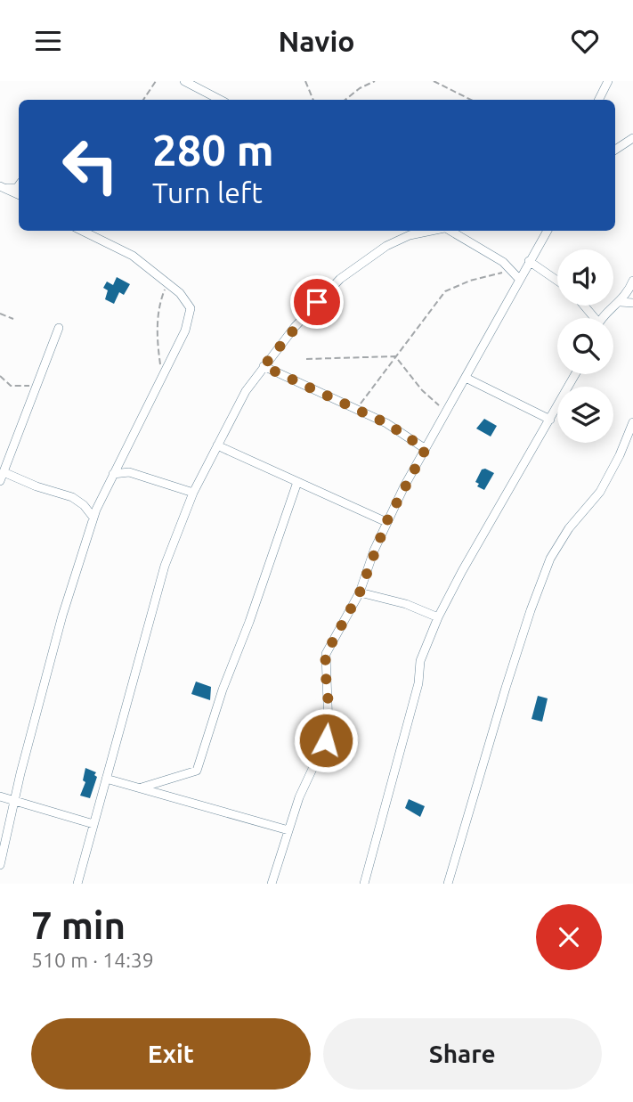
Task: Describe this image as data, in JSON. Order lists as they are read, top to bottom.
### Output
{
  "page": {
    "header": "Navio",
    "turn": ["280 m", "Turn left"],
    "heading": ["7 min", "510 m · 14:39"],
    "buttons": ["Exit", "Share"]
  }
}
